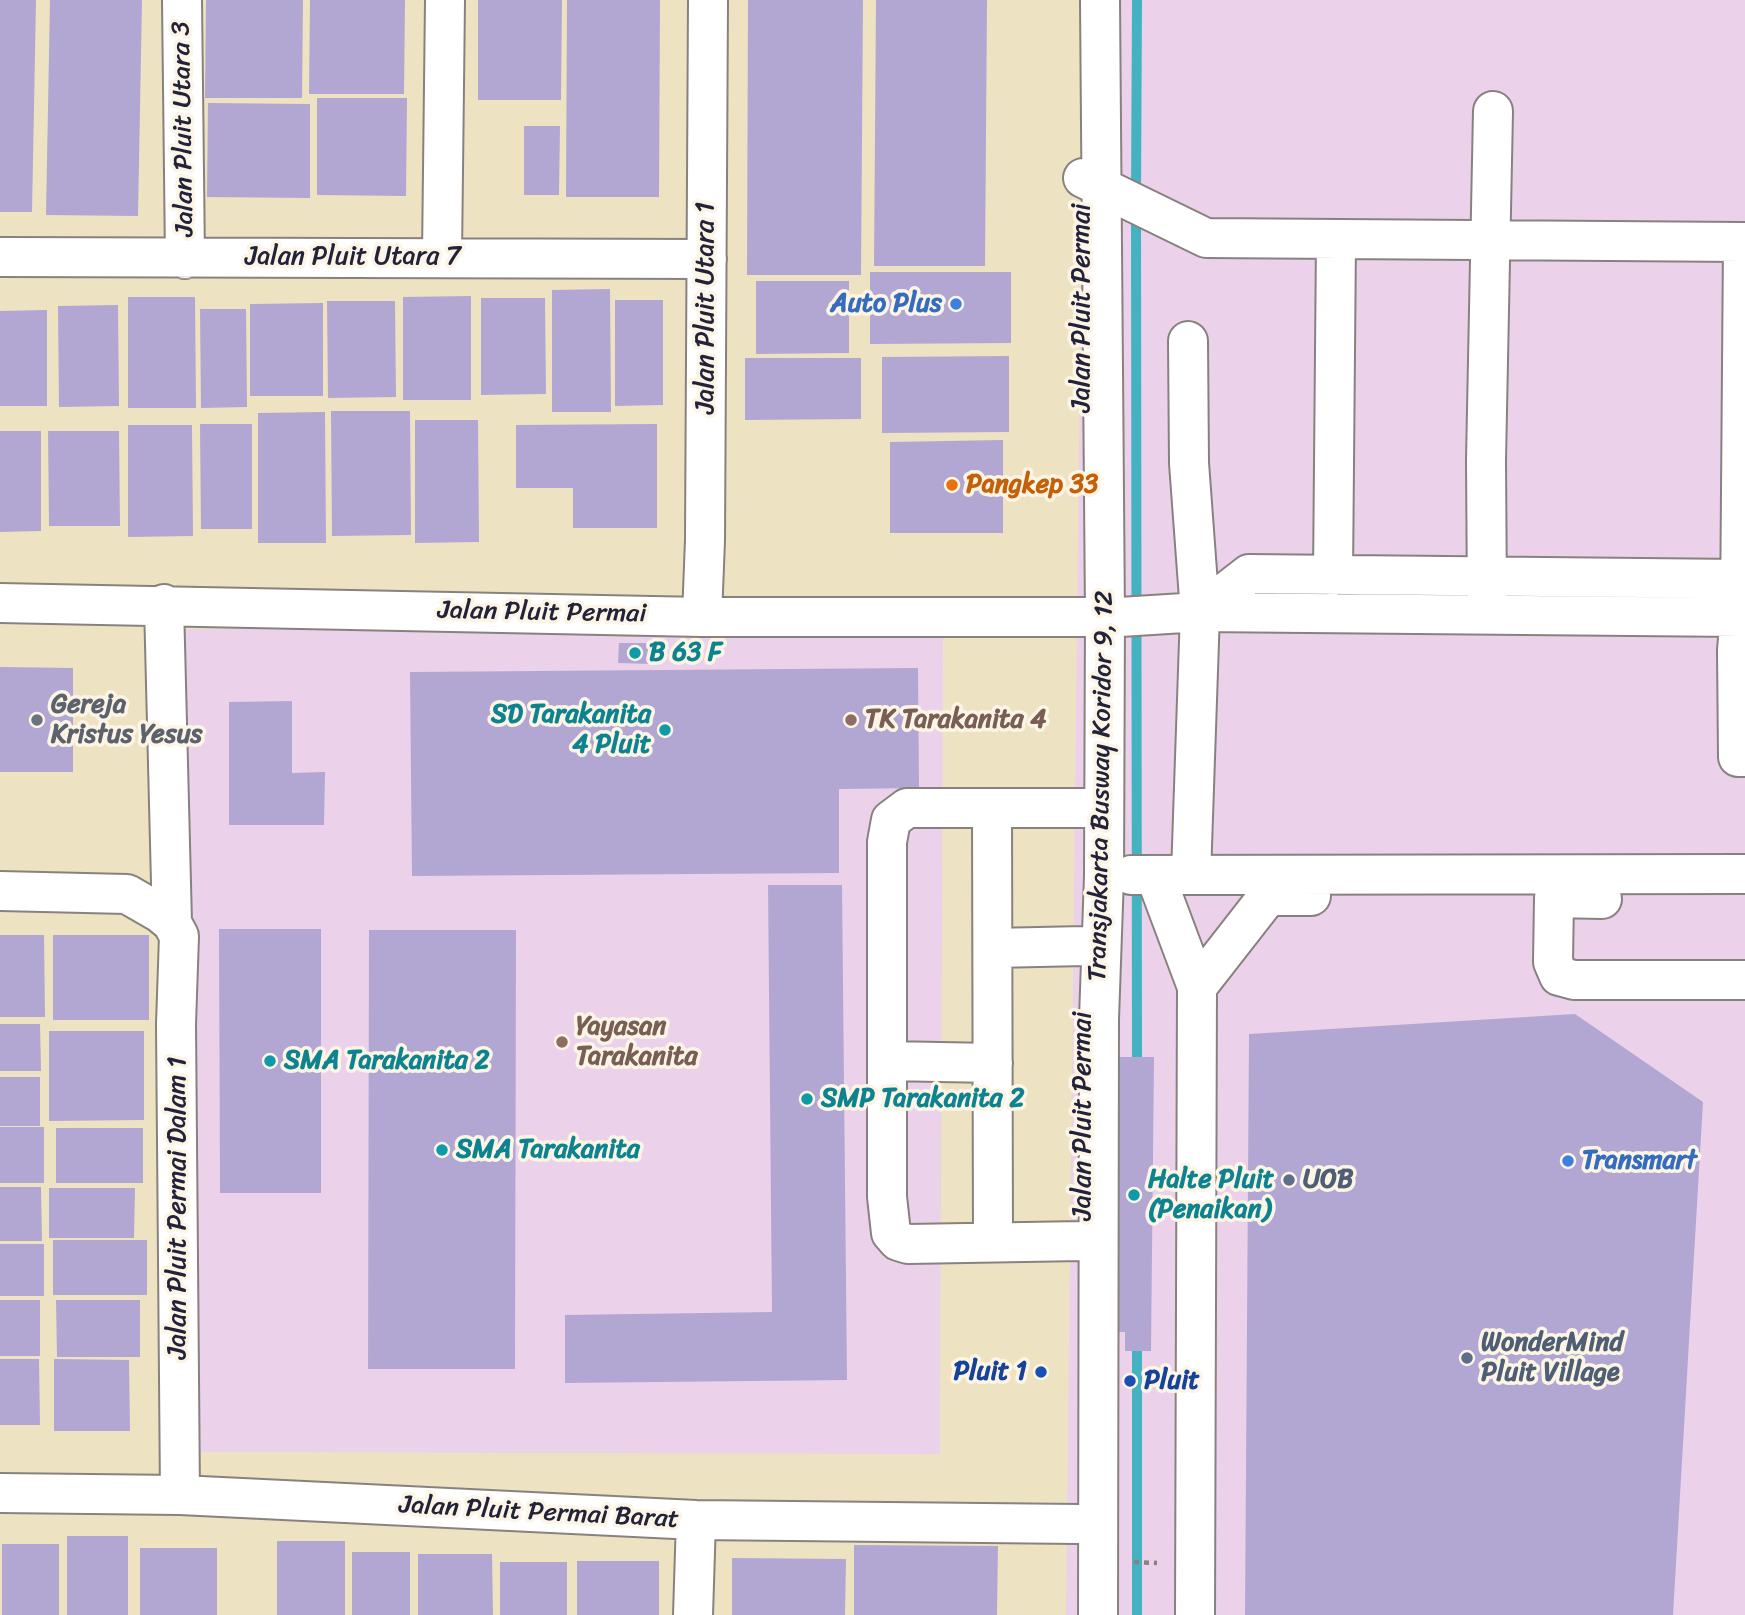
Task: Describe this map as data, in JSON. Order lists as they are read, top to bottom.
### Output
{
  "streets": {
    "street": [
      "Jalan Pluit Utara 3",
      "Jalan Pluit Utara 7",
      "Jalan Pluit Utara 1",
      "Jalan Pluit Permai",
      "Transjakarta Busway Koridor 9, 12",
      "Jalan Pluit Permai Dalam 1",
      "Jalan Pluit Permai Barat"
    ]
  },
  "crossings": [
    ["Jalan Pluit Utara 3", "Jalan Pluit Utara 7"],
    ["Jalan Pluit Utara 7", "Jalan Pluit Utara 1"],
    ["Jalan Pluit Utara 1", "Jalan Pluit Permai"],
    ["Jalan Pluit Permai", "Transjakarta Busway Koridor 9, 12"],
    ["Jalan Pluit Permai", "Jalan Pluit Permai Dalam 1"],
    ["Jalan Pluit Permai", "Jalan Pluit Permai Barat"],
    ["Jalan Pluit Permai Dalam 1", "Jalan Pluit Permai Barat"]
  ],
  "places": [
    "Auto Plus",
    "Pangkep 33",
    "B 63 F",
    "Gereja Kristus Yesus",
    "TK Tarakanita 4",
    "SD Tarakanita 4 Pluit",
    "Yayasan Tarakanita",
    "SMA Tarakanita 2",
    "SMP Tarakanita 2",
    "SMA Tarakanita",
    "Transmart",
    "UOB",
    "Halte Pluit (Penaikan)",
    "WonderMind Pluit Village",
    "Pluit 1",
    "Pluit"
  ]
}
